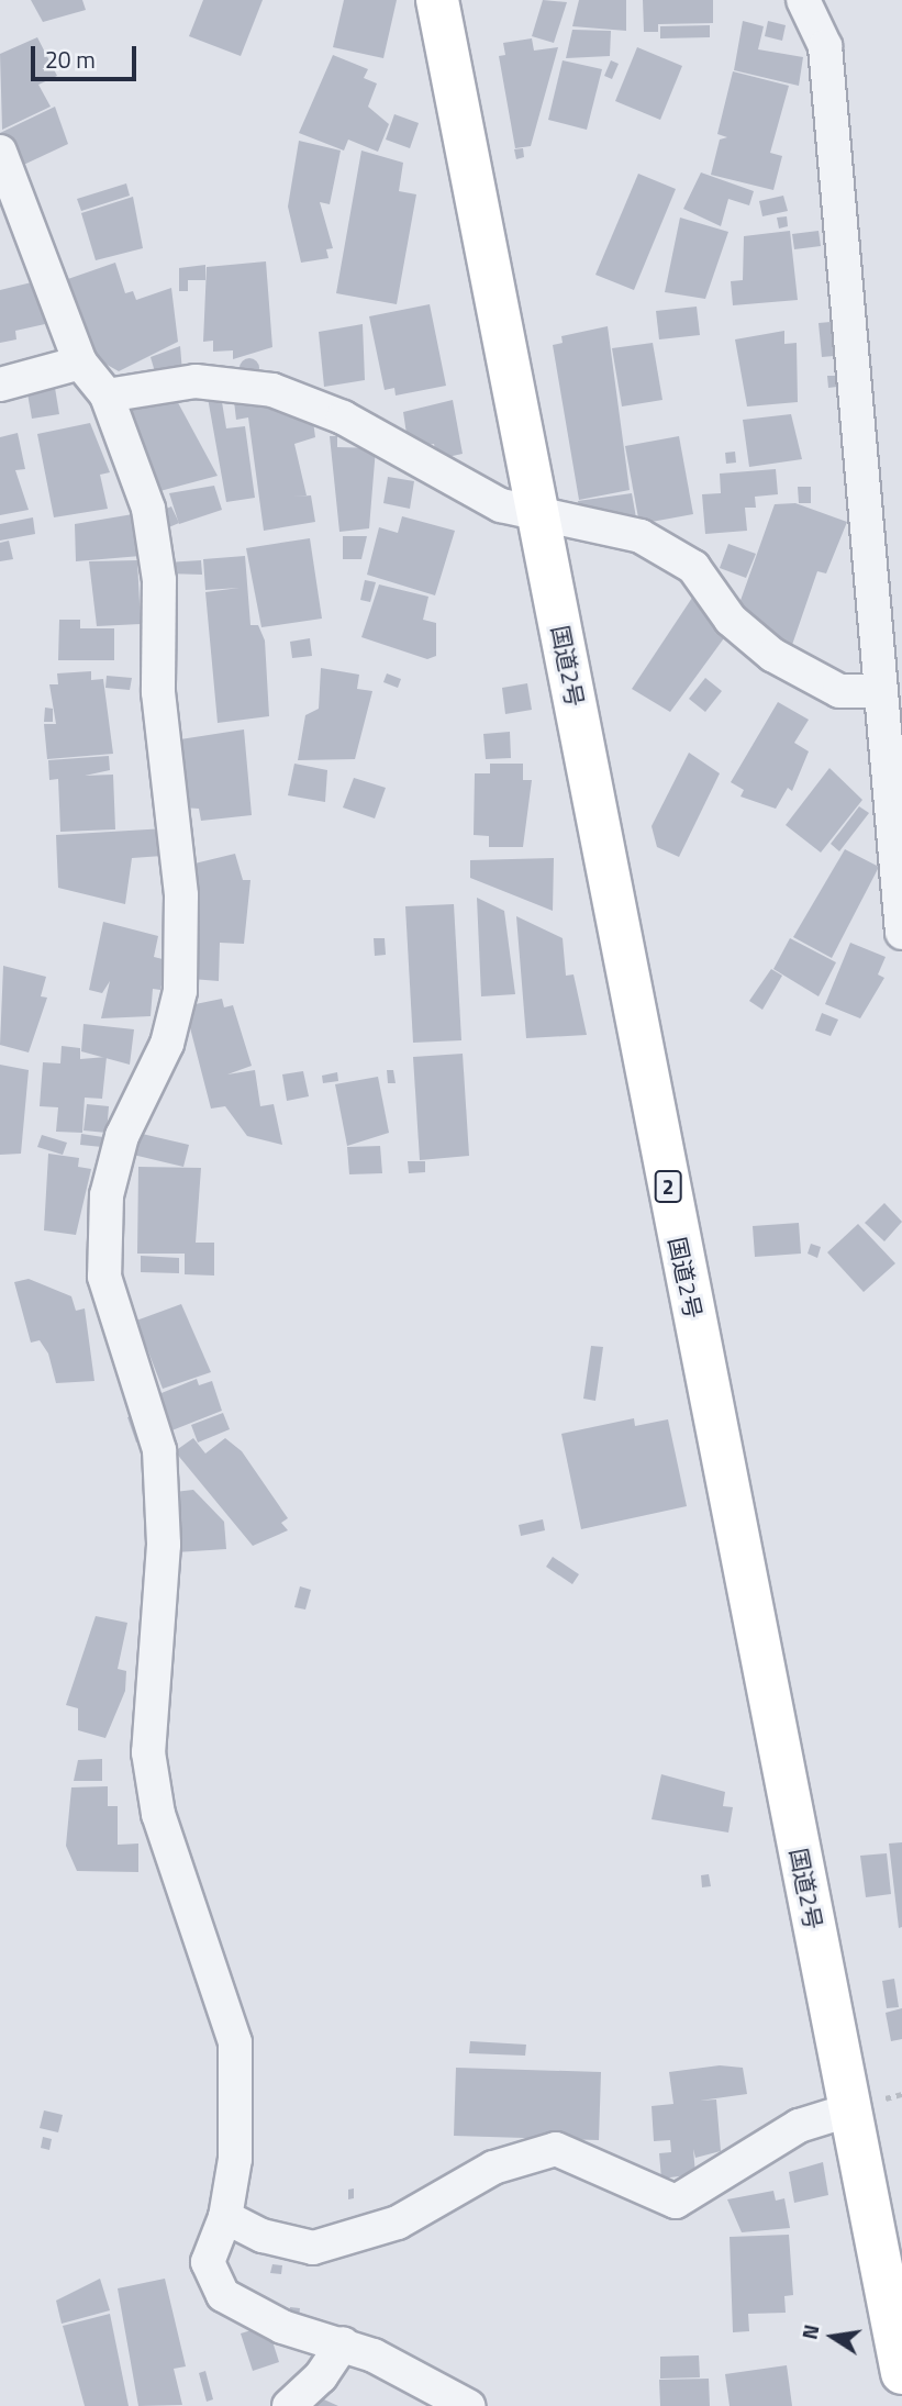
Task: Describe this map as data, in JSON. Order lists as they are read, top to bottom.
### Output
{
  "streets": {
    "highway": ["国道2号", "2"]
  },
  "scale_bar": "20 m",
  "north": "left"
}
